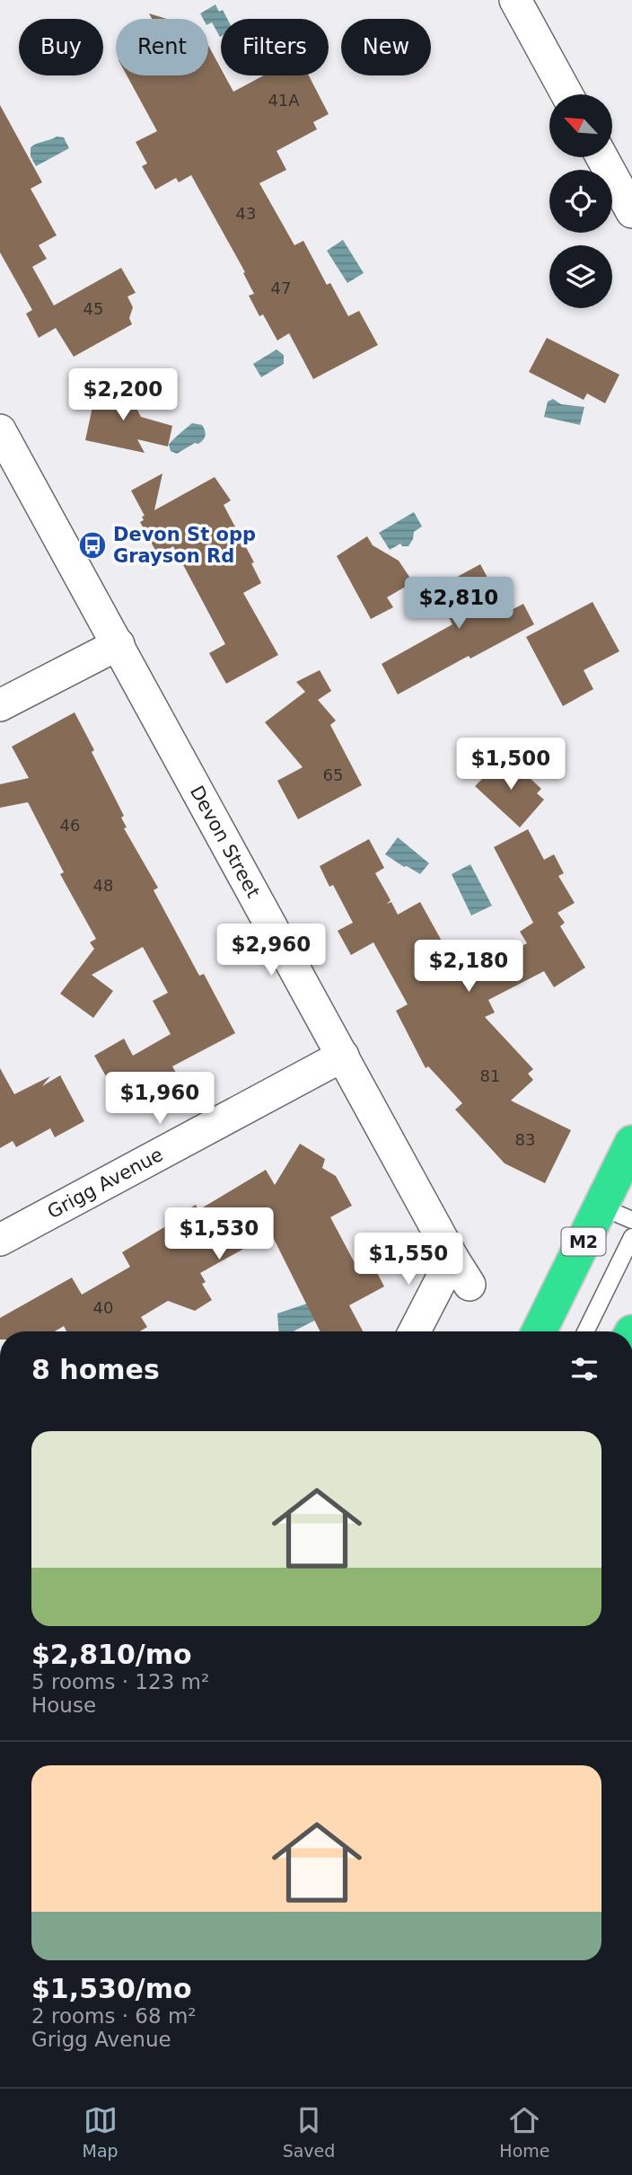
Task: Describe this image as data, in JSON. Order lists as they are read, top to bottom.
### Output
{
  "streets": {
    "highway": ["M2"],
    "street": ["Devon Street", "Grigg Avenue"]
  },
  "crossings": [
    ["Devon Street", "Grigg Avenue"]
  ],
  "places": {
    "bus stop": ["Devon St opp Grayson Rd"]
  },
  "house_numbers": [
    "41A",
    "43",
    "47",
    "45",
    "65",
    "46",
    "48",
    "81",
    "83",
    "40"
  ],
  "north": "top left",
  "page": {
    "chip": [
      "Buy",
      "Rent",
      "Filters",
      "New"
    ],
    "price": [
      "$2,200",
      "$2,810",
      "$1,500",
      "$2,960",
      "$2,180",
      "$1,960",
      "$1,530",
      "$1,550"
    ],
    "heading": "8 homes",
    "list": [
      {
        "name": "$2,810/mo",
        "note": "5 rooms · 123 m² · House"
      },
      {
        "name": "$1,530/mo",
        "note": "2 rooms · 68 m² · Grigg Avenue"
      }
    ],
    "tabs": ["Map", "Saved", "Home"]
  }
}
